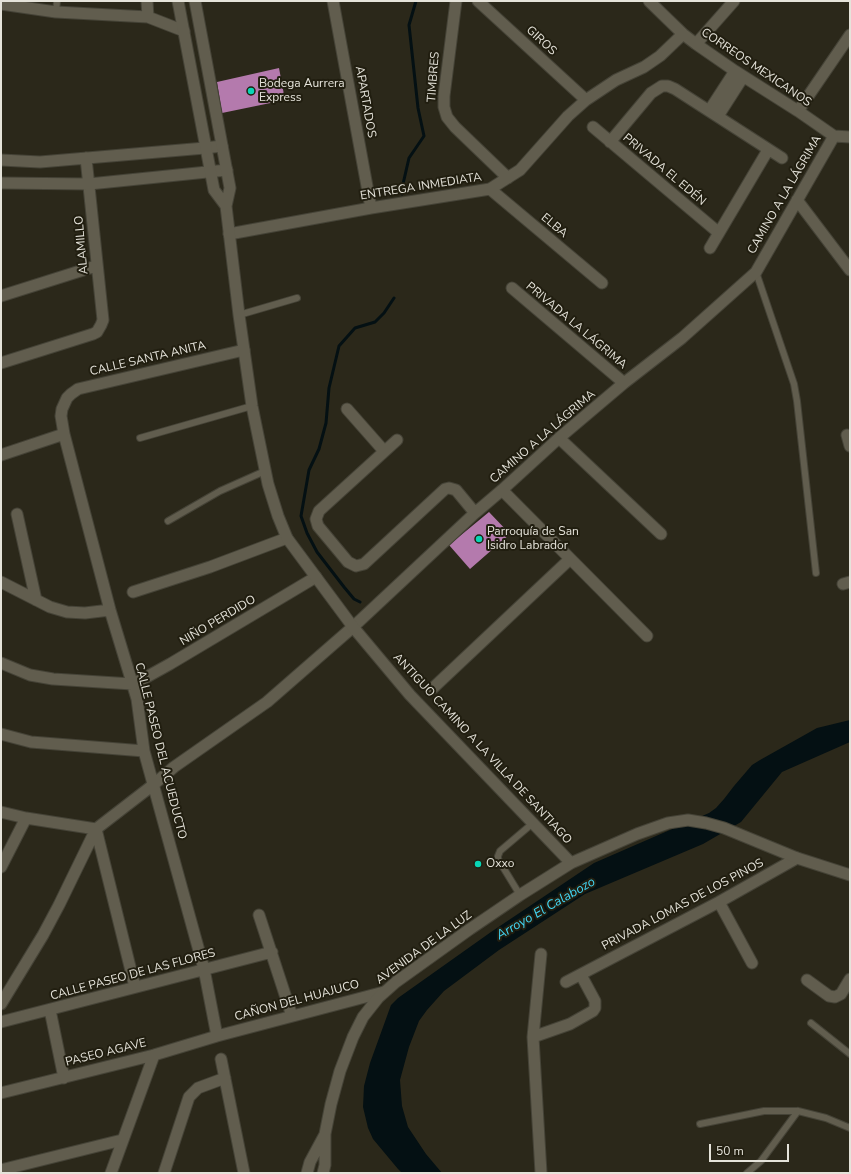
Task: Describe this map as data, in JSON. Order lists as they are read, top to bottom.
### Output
{
  "streets": {
    "street": [
      "GIROS",
      "CORREOS MEXICANOS",
      "TIMBRES",
      "APARTADOS",
      "PRIVADA EL EDÉN",
      "ENTREGA INMEDIATA",
      "CAMINO A LA LÁGRIMA",
      "ELBA",
      "ALAMILLO",
      "PRIVADA LA LÁGRIMA",
      "CALLE SANTA ANITA",
      "NIÑO PERDIDO",
      "ANTIGUO CAMINO A LA VILLA DE SANTIAGO",
      "CALLE PASEO DEL ACUEDUCTO",
      "PRIVADA LOMAS DE LOS PINOS",
      "AVENIDA DE LA LUZ",
      "CALLE PASEO DE LAS FLORES",
      "CAÑON DEL HUAJUCO",
      "PASEO AGAVE"
    ]
  },
  "crossings": [
    ["GIROS", "ENTREGA INMEDIATA"],
    ["CORREOS MEXICANOS", "ENTREGA INMEDIATA"],
    ["CORREOS MEXICANOS", "CAMINO A LA LÁGRIMA"],
    ["TIMBRES", "ENTREGA INMEDIATA"],
    ["APARTADOS", "ENTREGA INMEDIATA"],
    ["ENTREGA INMEDIATA", "ELBA"],
    ["ENTREGA INMEDIATA", "ANTIGUO CAMINO A LA VILLA DE SANTIAGO"],
    ["CAMINO A LA LÁGRIMA", "PRIVADA LA LÁGRIMA"],
    ["CAMINO A LA LÁGRIMA", "ANTIGUO CAMINO A LA VILLA DE SANTIAGO"],
    ["CAMINO A LA LÁGRIMA", "CALLE PASEO DEL ACUEDUCTO"],
    ["CALLE SANTA ANITA", "ANTIGUO CAMINO A LA VILLA DE SANTIAGO"],
    ["CALLE SANTA ANITA", "CALLE PASEO DEL ACUEDUCTO"],
    ["NIÑO PERDIDO", "ANTIGUO CAMINO A LA VILLA DE SANTIAGO"],
    ["NIÑO PERDIDO", "CALLE PASEO DEL ACUEDUCTO"],
    ["ANTIGUO CAMINO A LA VILLA DE SANTIAGO", "AVENIDA DE LA LUZ"],
    ["CALLE PASEO DEL ACUEDUCTO", "CALLE PASEO DE LAS FLORES"],
    ["CALLE PASEO DEL ACUEDUCTO", "CAÑON DEL HUAJUCO"],
    ["CALLE PASEO DEL ACUEDUCTO", "PASEO AGAVE"],
    ["PRIVADA LOMAS DE LOS PINOS", "AVENIDA DE LA LUZ"],
    ["AVENIDA DE LA LUZ", "CAÑON DEL HUAJUCO"],
    ["CAÑON DEL HUAJUCO", "PASEO AGAVE"]
  ],
  "water": ["Arroyo El Calabozo"],
  "places": ["Bodega Aurrera Express", "Parroquía de San Isidro Labrador", "Oxxo"],
  "scale_bar": "50 m"
}
